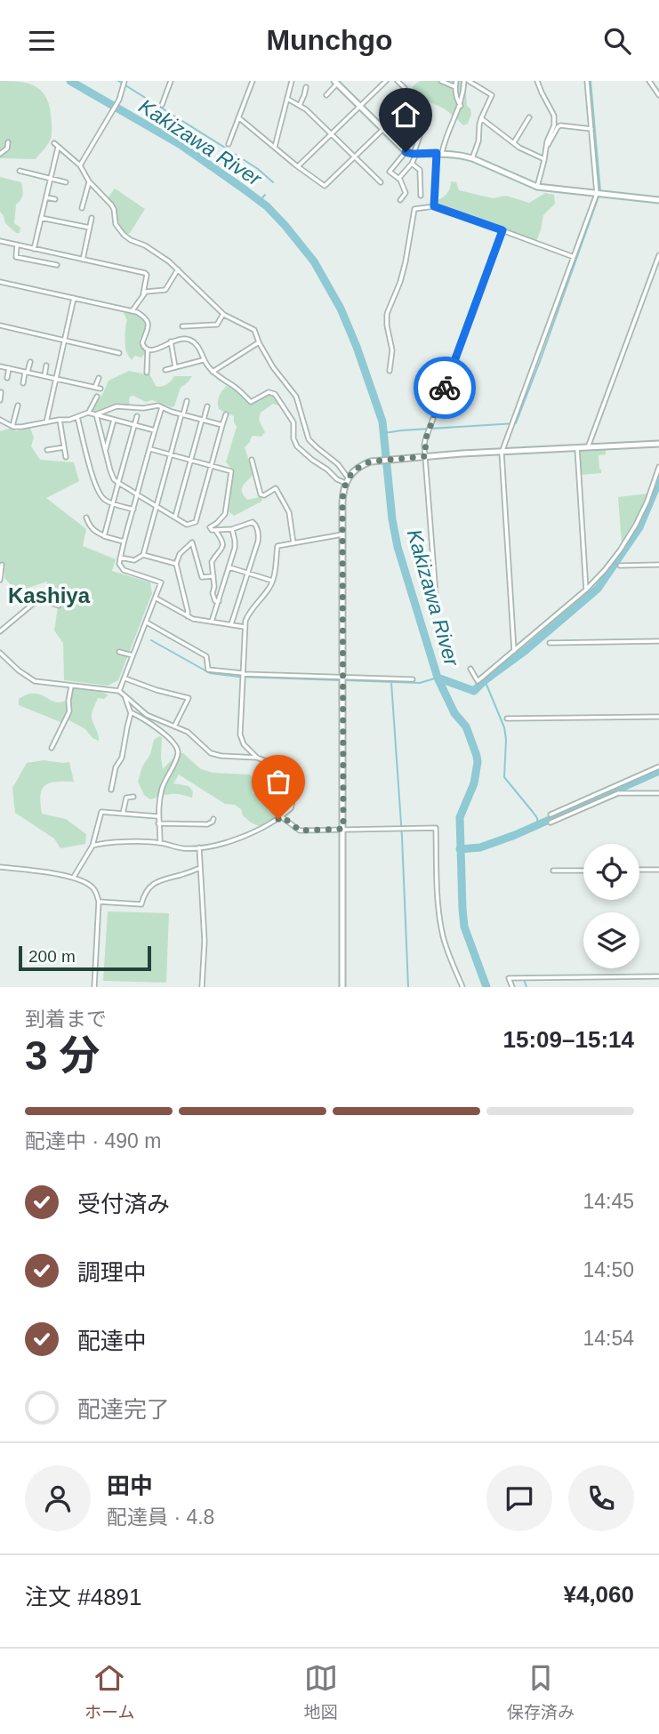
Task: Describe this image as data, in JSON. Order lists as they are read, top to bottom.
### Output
{
  "districts": ["Kashiya"],
  "water": ["Kakizawa River"],
  "scale_bar": "200 m",
  "page": {
    "header": "Munchgo",
    "scale": "200 m",
    "heading": ["3 分", "到着まで", "15:09–15:14"],
    "panel": [
      "田中",
      "配達員 · 4.8",
      "注文 #4891",
      "¥4,060"
    ],
    "bar": "配達中 · 490 m",
    "list": [
      ["受付済み", "14:45"],
      ["調理中", "14:50"],
      ["配達中", "14:54"],
      "配達完了"
    ],
    "tabs": ["ホーム", "地図", "保存済み"]
  }
}
